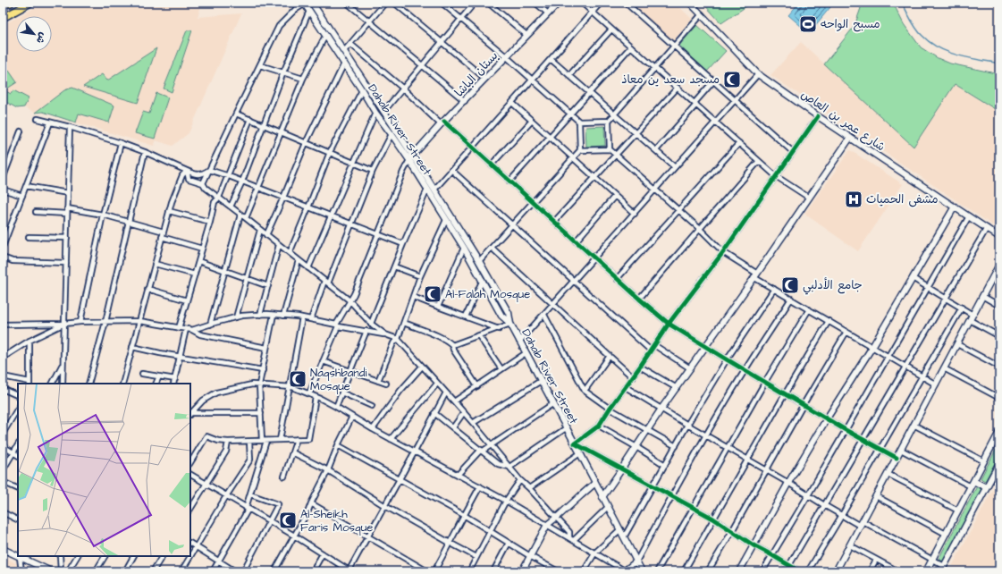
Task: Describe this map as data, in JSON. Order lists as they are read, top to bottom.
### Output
{
  "streets": {
    "street": ["بستان الباشا", "شارع عمر بن العاص", "Dahab River Street"]
  },
  "crossings": [
    ["بستان الباشا", "Dahab River Street"]
  ],
  "places": {
    "sports": ["مسبح الواحه"],
    "mosque": [
      "مسجد سعد ين معاذ",
      "جامع الأدلبي",
      "Al-Falah Mosque",
      "Naqshbandi Mosque",
      "Al-Sheikh Faris Mosque"
    ],
    "hospital": ["مشفى الحميات"]
  },
  "north": "bottom right"
}
